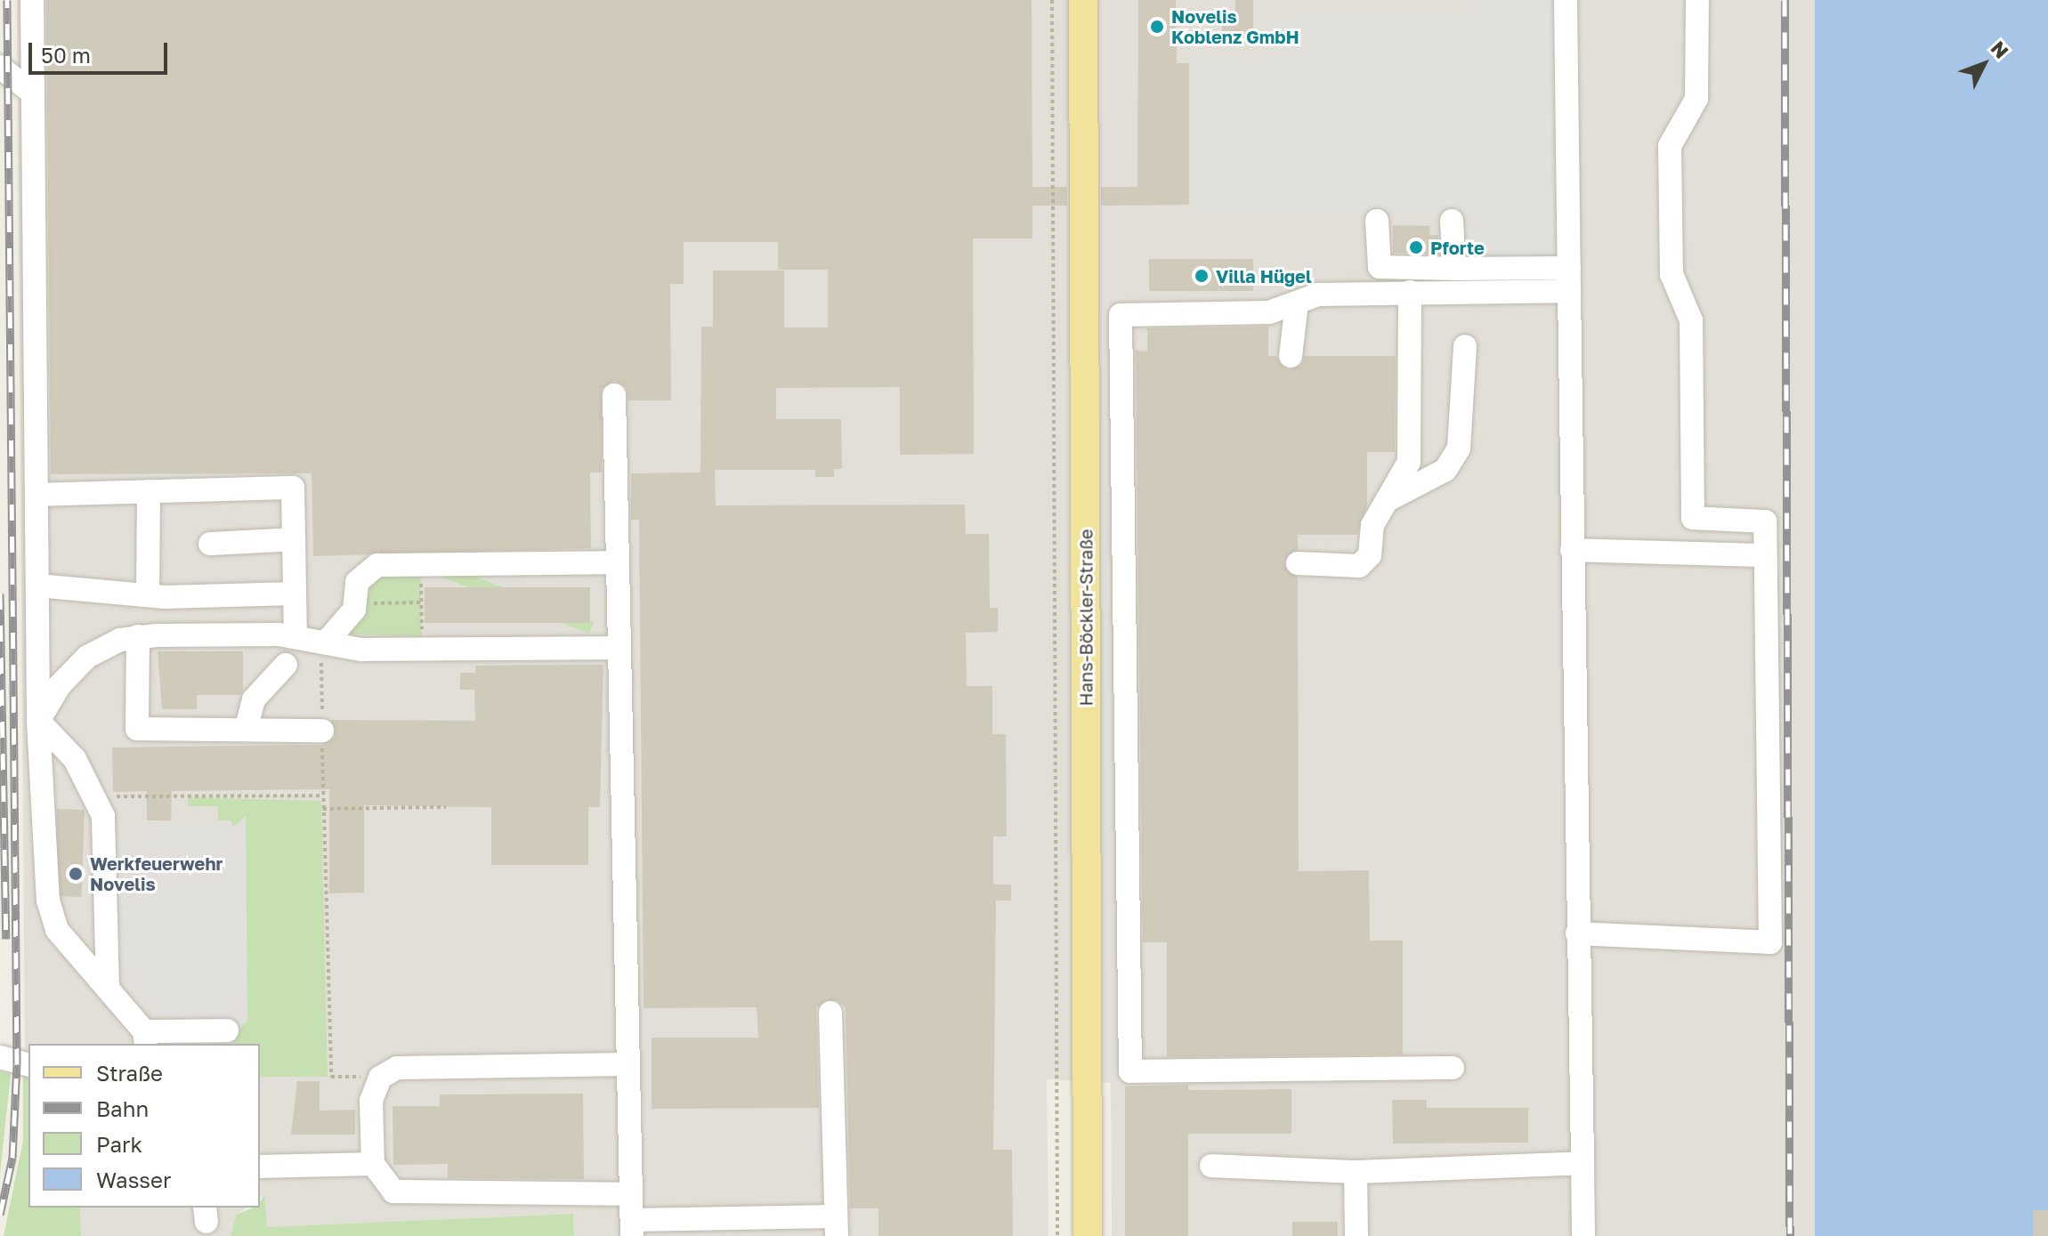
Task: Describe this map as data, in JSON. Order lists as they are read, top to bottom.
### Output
{
  "streets": {
    "main road": ["Hans-Böckler-Straße"]
  },
  "places": [
    "Novelis Koblenz GmbH",
    "Pforte",
    "Villa Hügel",
    "Werkfeuerwehr Novelis"
  ],
  "legend": [
    "Straße",
    "Bahn",
    "Park",
    "Wasser"
  ],
  "scale_bar": "50 m",
  "north": "top right"
}
